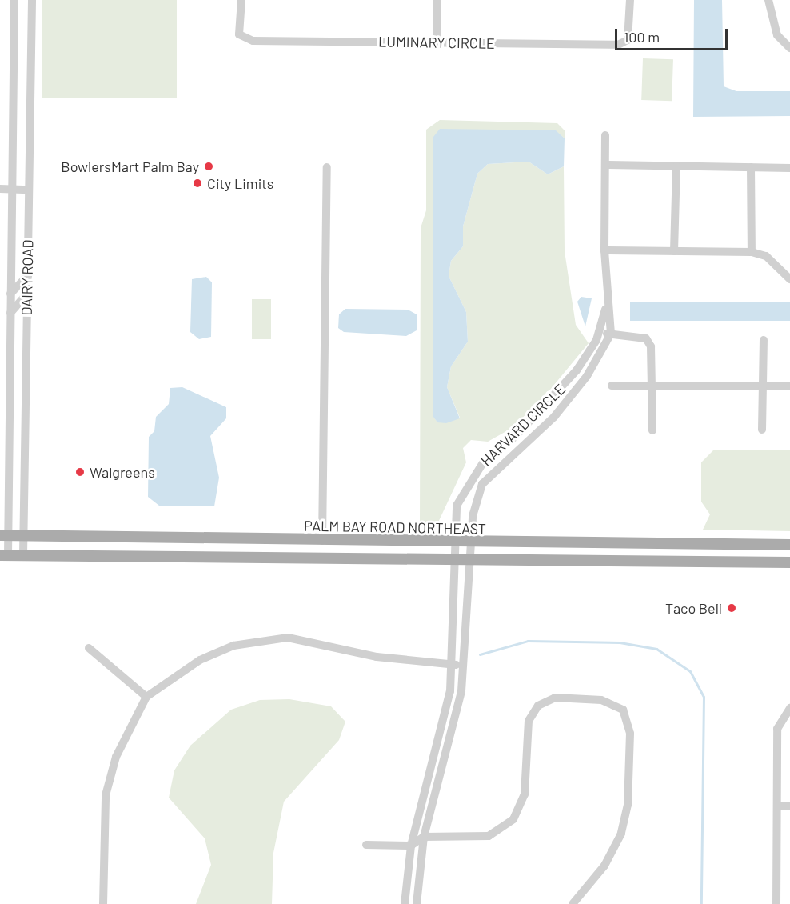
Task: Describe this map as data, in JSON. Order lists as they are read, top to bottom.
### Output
{
  "streets": {
    "main road": ["PALM BAY ROAD NORTHEAST"],
    "street": ["LUMINARY CIRCLE", "DAIRY ROAD", "HARVARD CIRCLE"]
  },
  "crossings": [
    ["DAIRY ROAD", "PALM BAY ROAD NORTHEAST"],
    ["HARVARD CIRCLE", "PALM BAY ROAD NORTHEAST"]
  ],
  "places": [
    "BowlersMart Palm Bay",
    "City Limits",
    "Walgreens",
    "Taco Bell"
  ],
  "scale_bar": "100 m"
}
